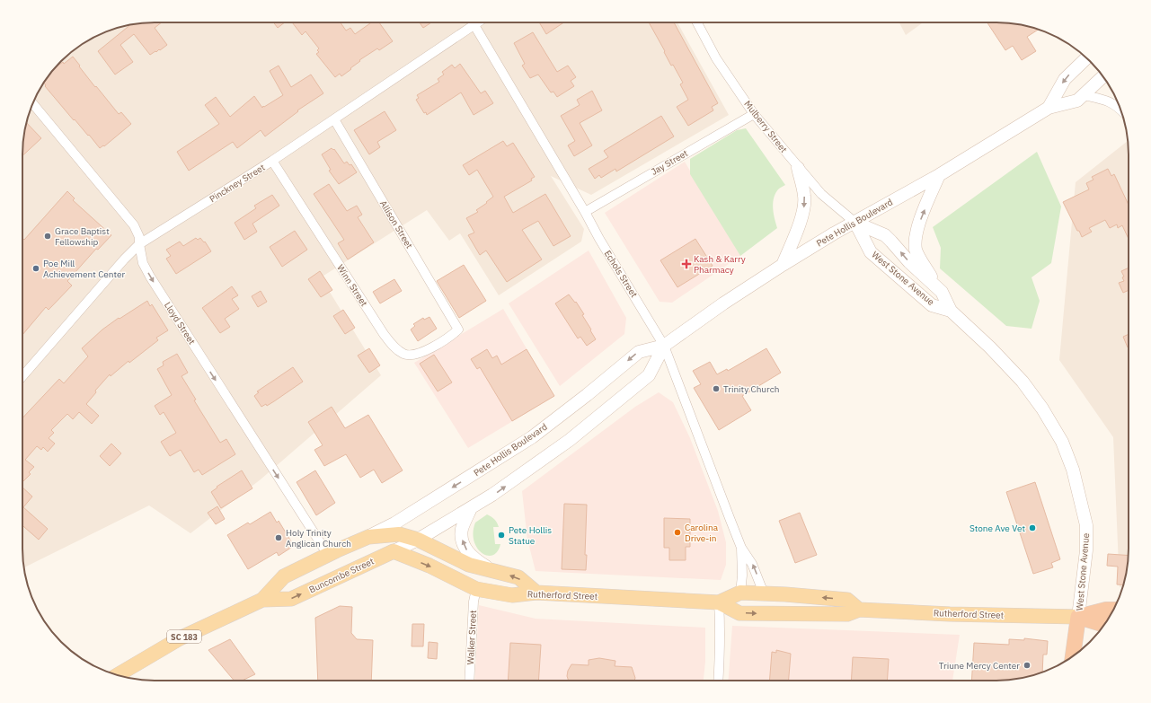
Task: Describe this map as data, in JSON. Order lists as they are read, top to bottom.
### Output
{
  "streets": {
    "highway": ["West Stone Avenue", "Rutherford Street"],
    "main road": ["Pete Hollis Boulevard", "Buncombe Street", "SC 183"],
    "street": [
      "Mulberry Street",
      "Jay Street",
      "Pinckney Street",
      "Allison Street",
      "Echols Street",
      "Winn Street",
      "Lloyd Street",
      "Walker Street"
    ]
  },
  "crossings": [
    ["Mulberry Street", "Jay Street"],
    ["Mulberry Street", "Pete Hollis Boulevard"],
    ["Mulberry Street", "West Stone Avenue"],
    ["Jay Street", "Echols Street"],
    ["Pinckney Street", "Allison Street"],
    ["Pinckney Street", "Echols Street"],
    ["Pinckney Street", "Winn Street"],
    ["Pinckney Street", "Lloyd Street"],
    ["Pete Hollis Boulevard", "Echols Street"],
    ["Pete Hollis Boulevard", "West Stone Avenue"],
    ["Pete Hollis Boulevard", "Buncombe Street"],
    ["Allison Street", "Winn Street"],
    ["Echols Street", "Rutherford Street"],
    ["West Stone Avenue", "Rutherford Street"],
    ["Lloyd Street", "Buncombe Street"],
    ["Buncombe Street", "Rutherford Street"],
    ["Rutherford Street", "Walker Street"]
  ],
  "one_way": ["Lloyd Street"],
  "places": {
    "other": [
      "Grace Baptist Fellowship",
      "Poe Mill Achievement Center",
      "Trinity Church",
      "Stone Ave Vet",
      "Carolina Drive-in",
      "Pete Hollis Statue",
      "Holy Trinity Anglican Church",
      "Triune Mercy Center"
    ],
    "health": ["Kash & Karry Pharmacy"]
  }
}
